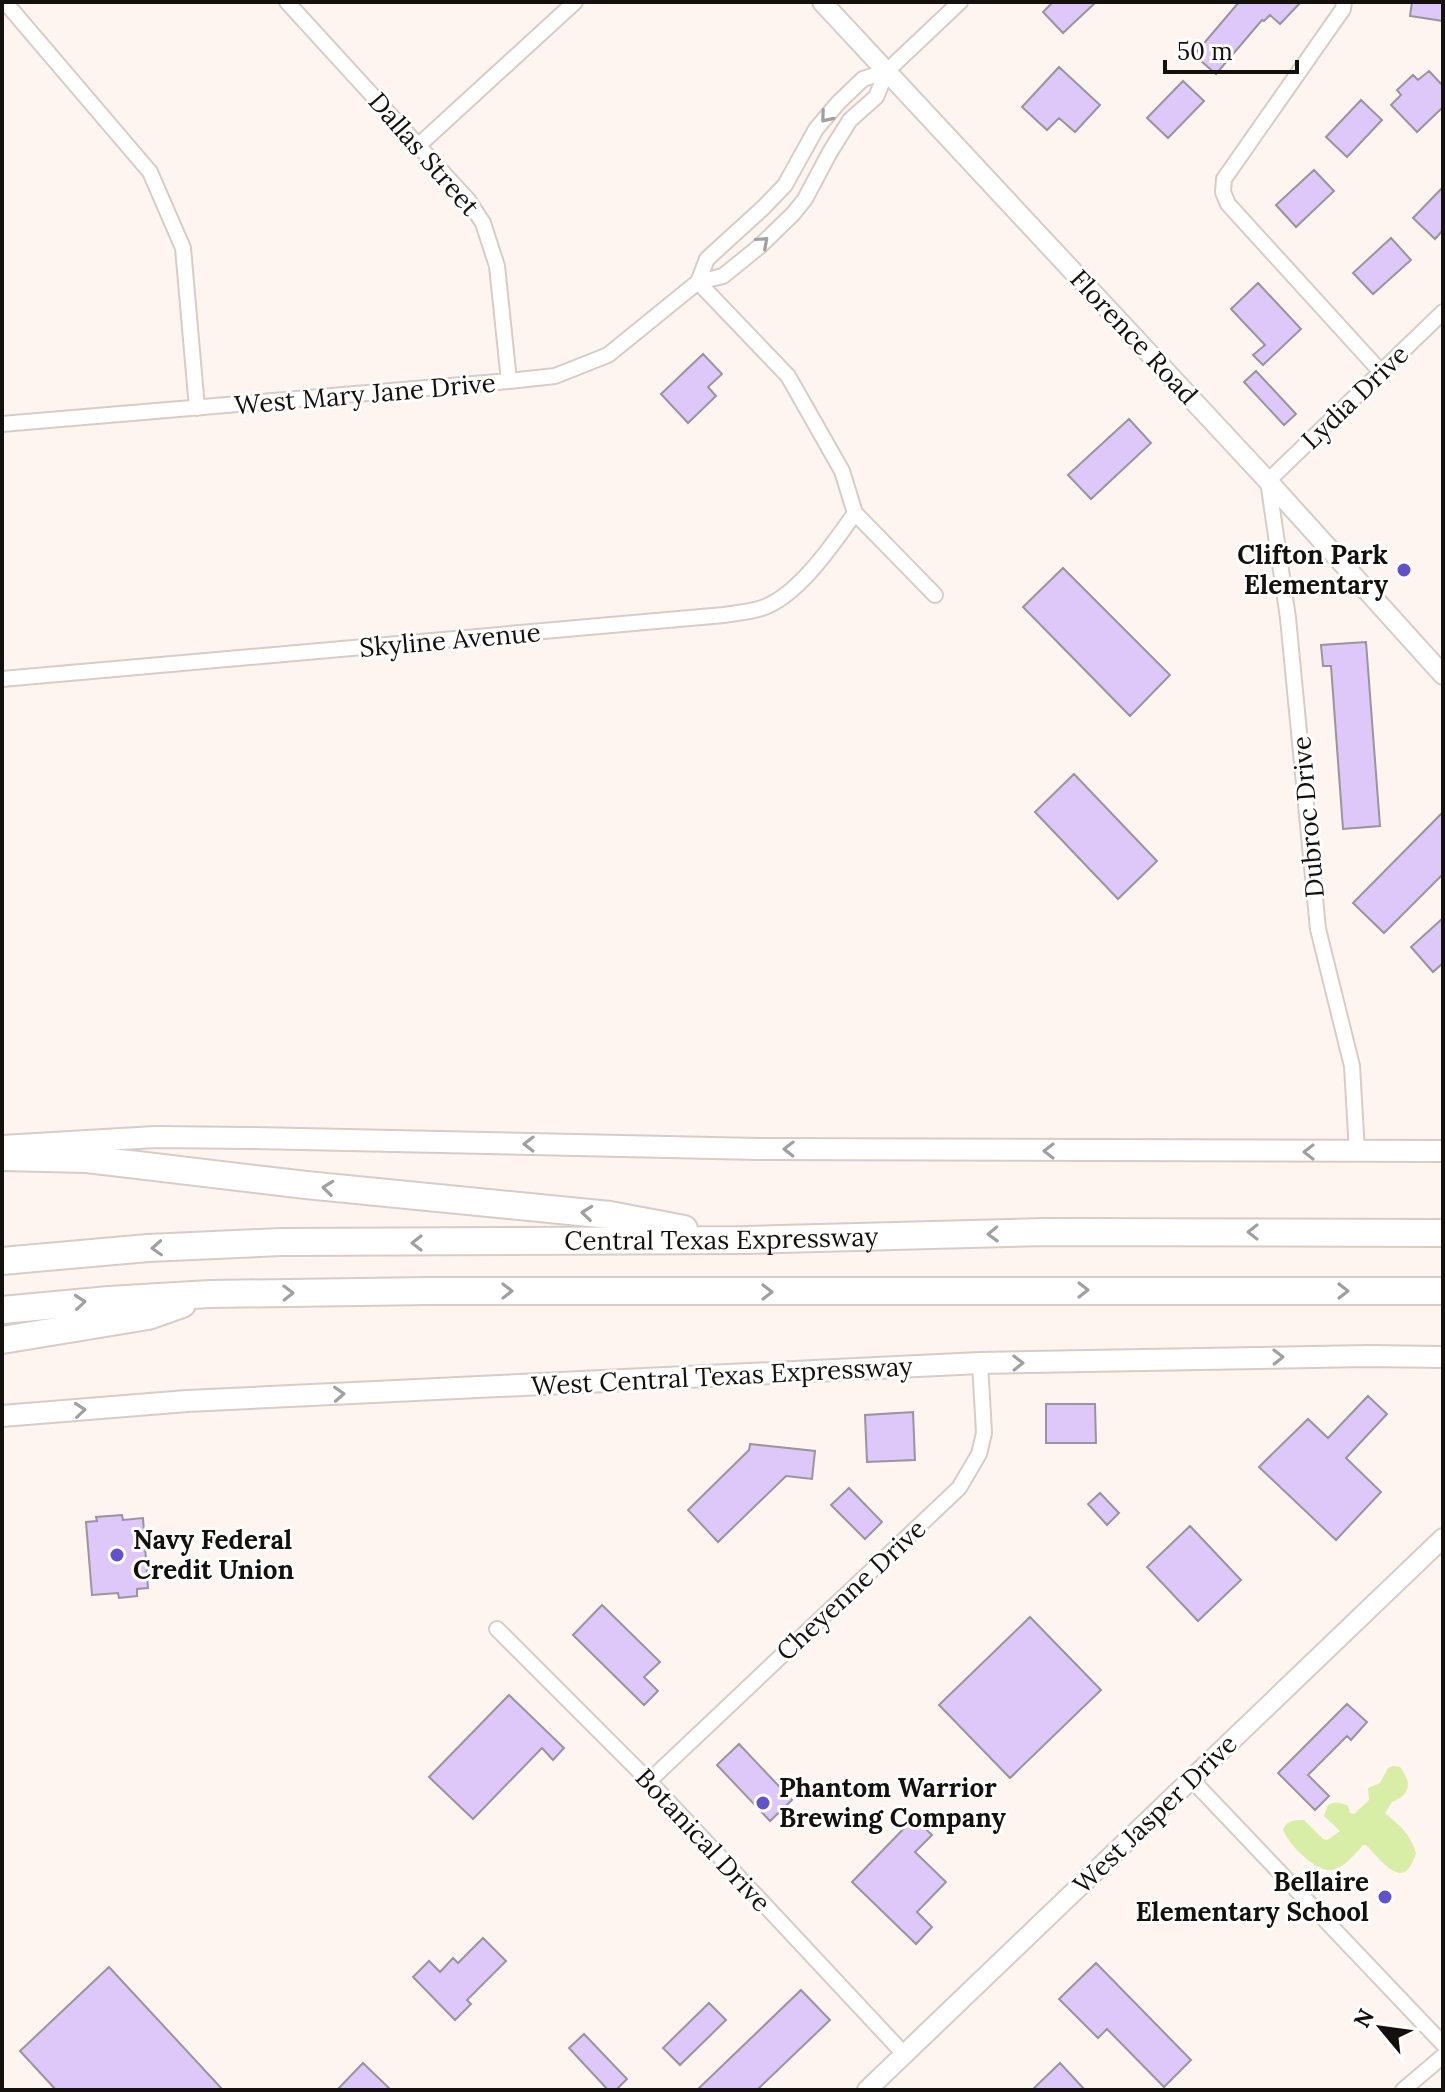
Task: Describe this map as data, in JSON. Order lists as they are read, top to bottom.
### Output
{
  "streets": {
    "highway": ["Central Texas Expressway"],
    "main road": ["West Central Texas Expressway"],
    "street": [
      "Dallas Street",
      "Florence Road",
      "West Mary Jane Drive",
      "Lydia Drive",
      "Skyline Avenue",
      "Dubroc Drive",
      "Cheyenne Drive",
      "West Jasper Drive",
      "Botanical Drive"
    ]
  },
  "crossings": [
    ["Dallas Street", "West Mary Jane Drive"],
    ["Florence Road", "West Mary Jane Drive"],
    ["Florence Road", "Lydia Drive"],
    ["Florence Road", "Dubroc Drive"],
    ["Lydia Drive", "Dubroc Drive"],
    ["West Central Texas Expressway", "Cheyenne Drive"],
    ["Cheyenne Drive", "Botanical Drive"],
    ["West Jasper Drive", "Botanical Drive"]
  ],
  "one_way": ["West Central Texas Expressway"],
  "places": [
    "Clifton Park Elementary",
    "Navy Federal Credit Union",
    "Phantom Warrior Brewing Company",
    "Bellaire Elementary School"
  ],
  "scale_bar": "50 m",
  "north": "top left"
}
